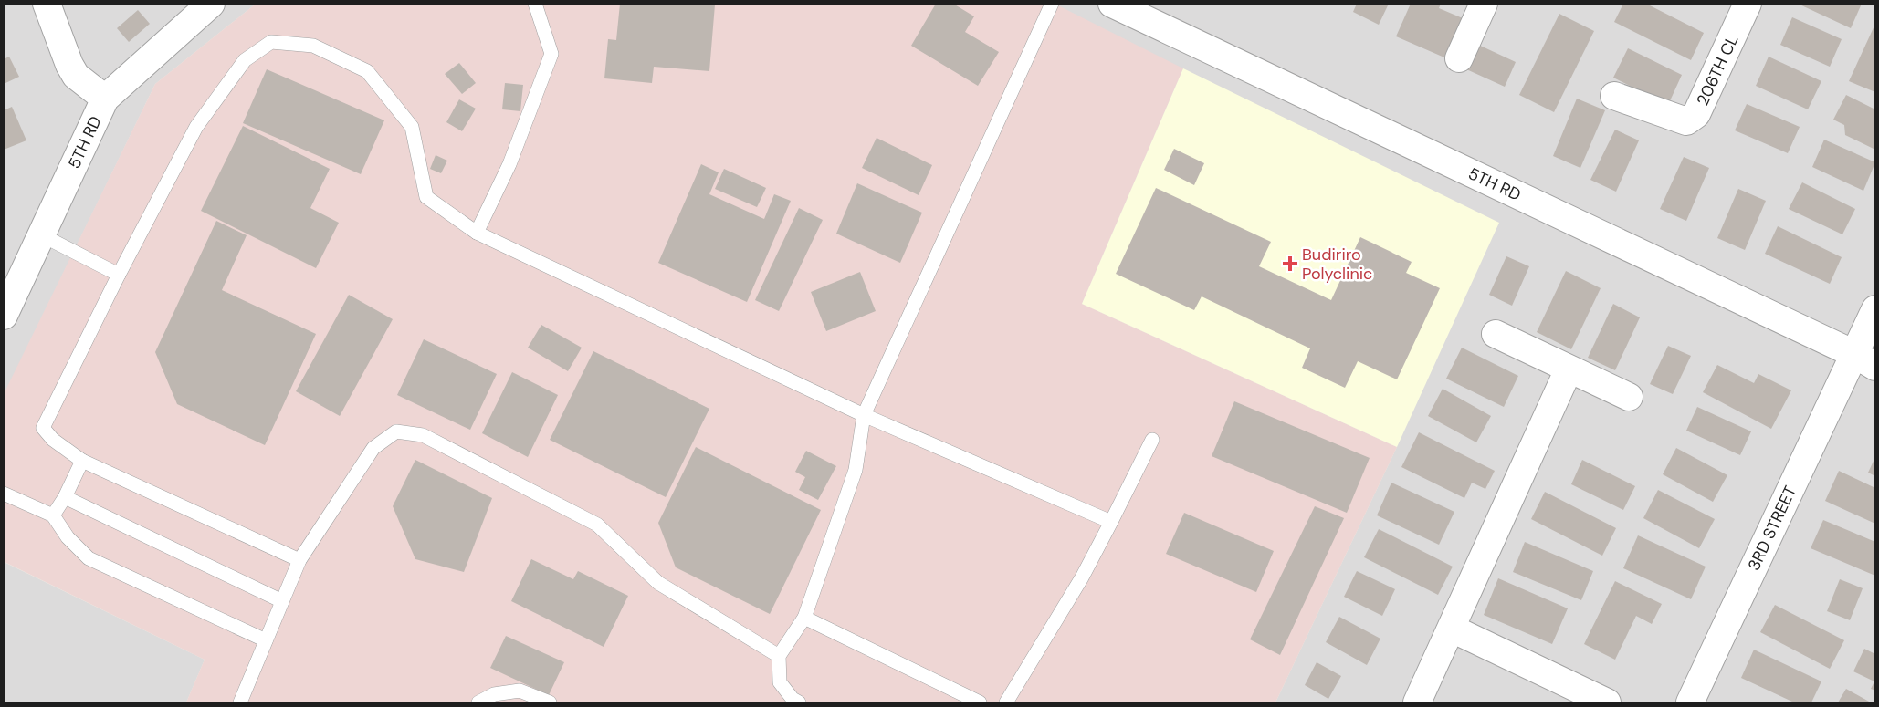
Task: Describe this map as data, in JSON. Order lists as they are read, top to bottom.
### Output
{
  "streets": {
    "street": ["206TH CL", "5TH RD", "3RD STREET"]
  },
  "crossings": [
    ["5TH RD", "3RD STREET"]
  ],
  "places": {
    "health": ["Budiriro Polyclinic"]
  }
}
